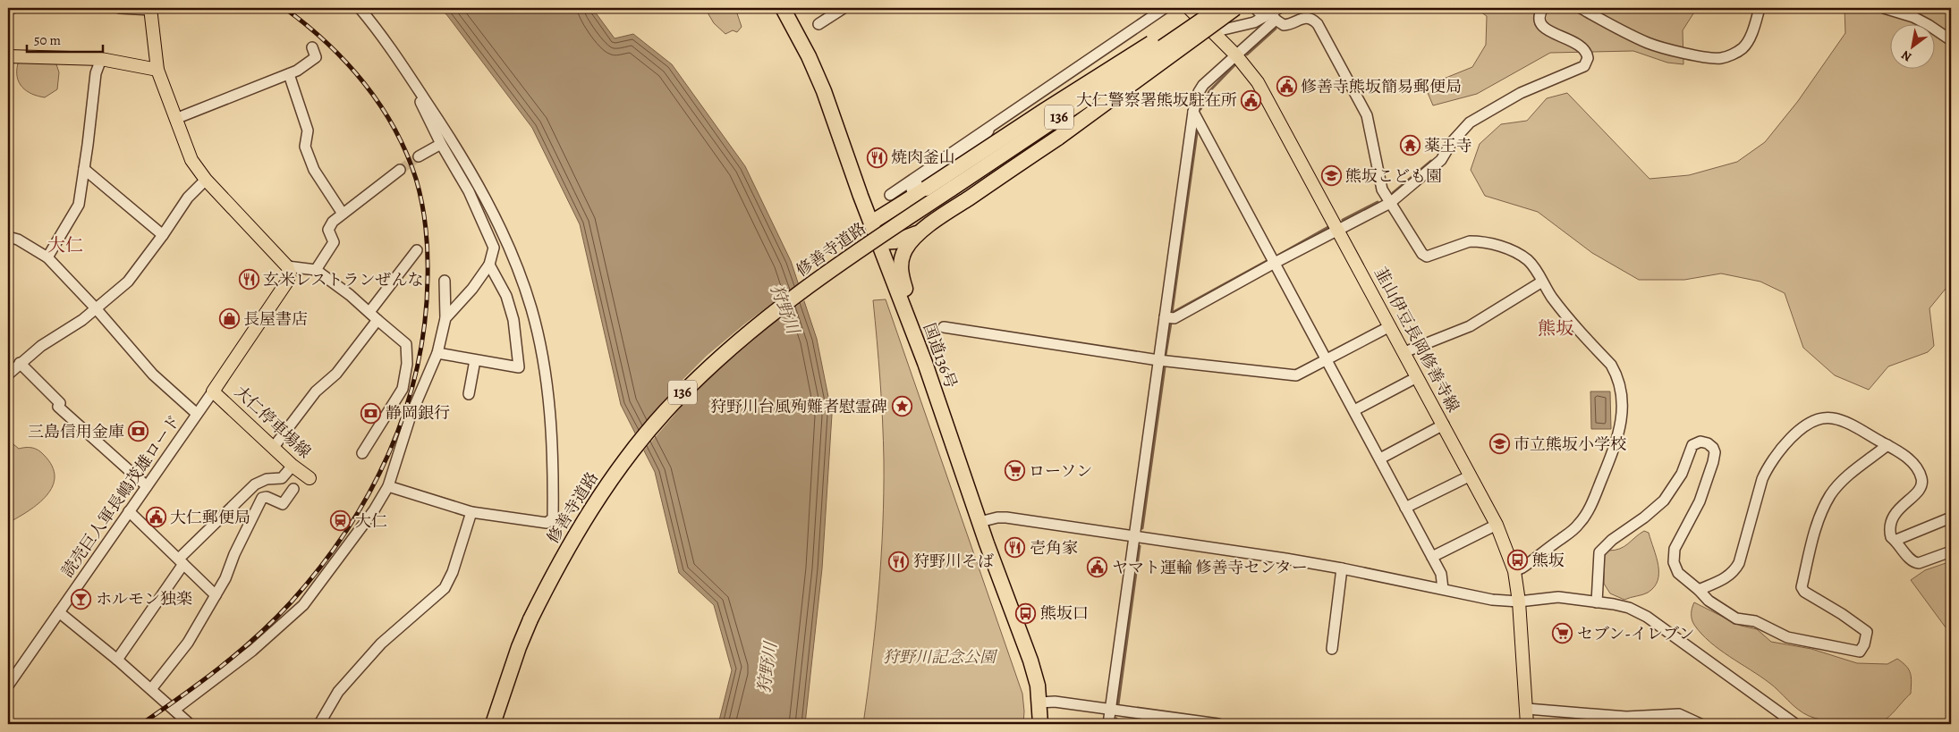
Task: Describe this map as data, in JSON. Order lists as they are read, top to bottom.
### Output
{
  "streets": {
    "highway": ["136", "修善寺道路", "国道136号"],
    "main road": ["韮山伊豆長岡修善寺線", "大仁停車場線"],
    "street": ["読売巨人軍長嶋茂雄ロード"]
  },
  "districts": ["大仁", "熊坂"],
  "water": ["狩野川"],
  "parks": ["狩野川記念公園"],
  "places": {
    "public building": [
      "修善寺熊坂簡易郵便局",
      "大仁警察署熊坂駐在所",
      "大仁郵便局",
      "ヤマト運輸 修善寺センター"
    ],
    "temple": ["薬王寺"],
    "restaurant": [
      "焼肉釜山",
      "玄米レストランぜんな",
      "壱角家",
      "狩野川そば"
    ],
    "school or university": ["熊坂こども園", "市立熊坂小学校"],
    "shop": ["長屋書店"],
    "place": ["狩野川台風殉難者慰霊碑"],
    "bank": ["静岡銀行", "三島信用金庫"],
    "supermarket": ["ローソン", "セブン-イレブン"],
    "station": ["大仁"],
    "bus stop": ["熊坂", "熊坂口"],
    "bar": ["ホルモン独楽"]
  },
  "scale_bar": "50 m",
  "north": "bottom left"
}
